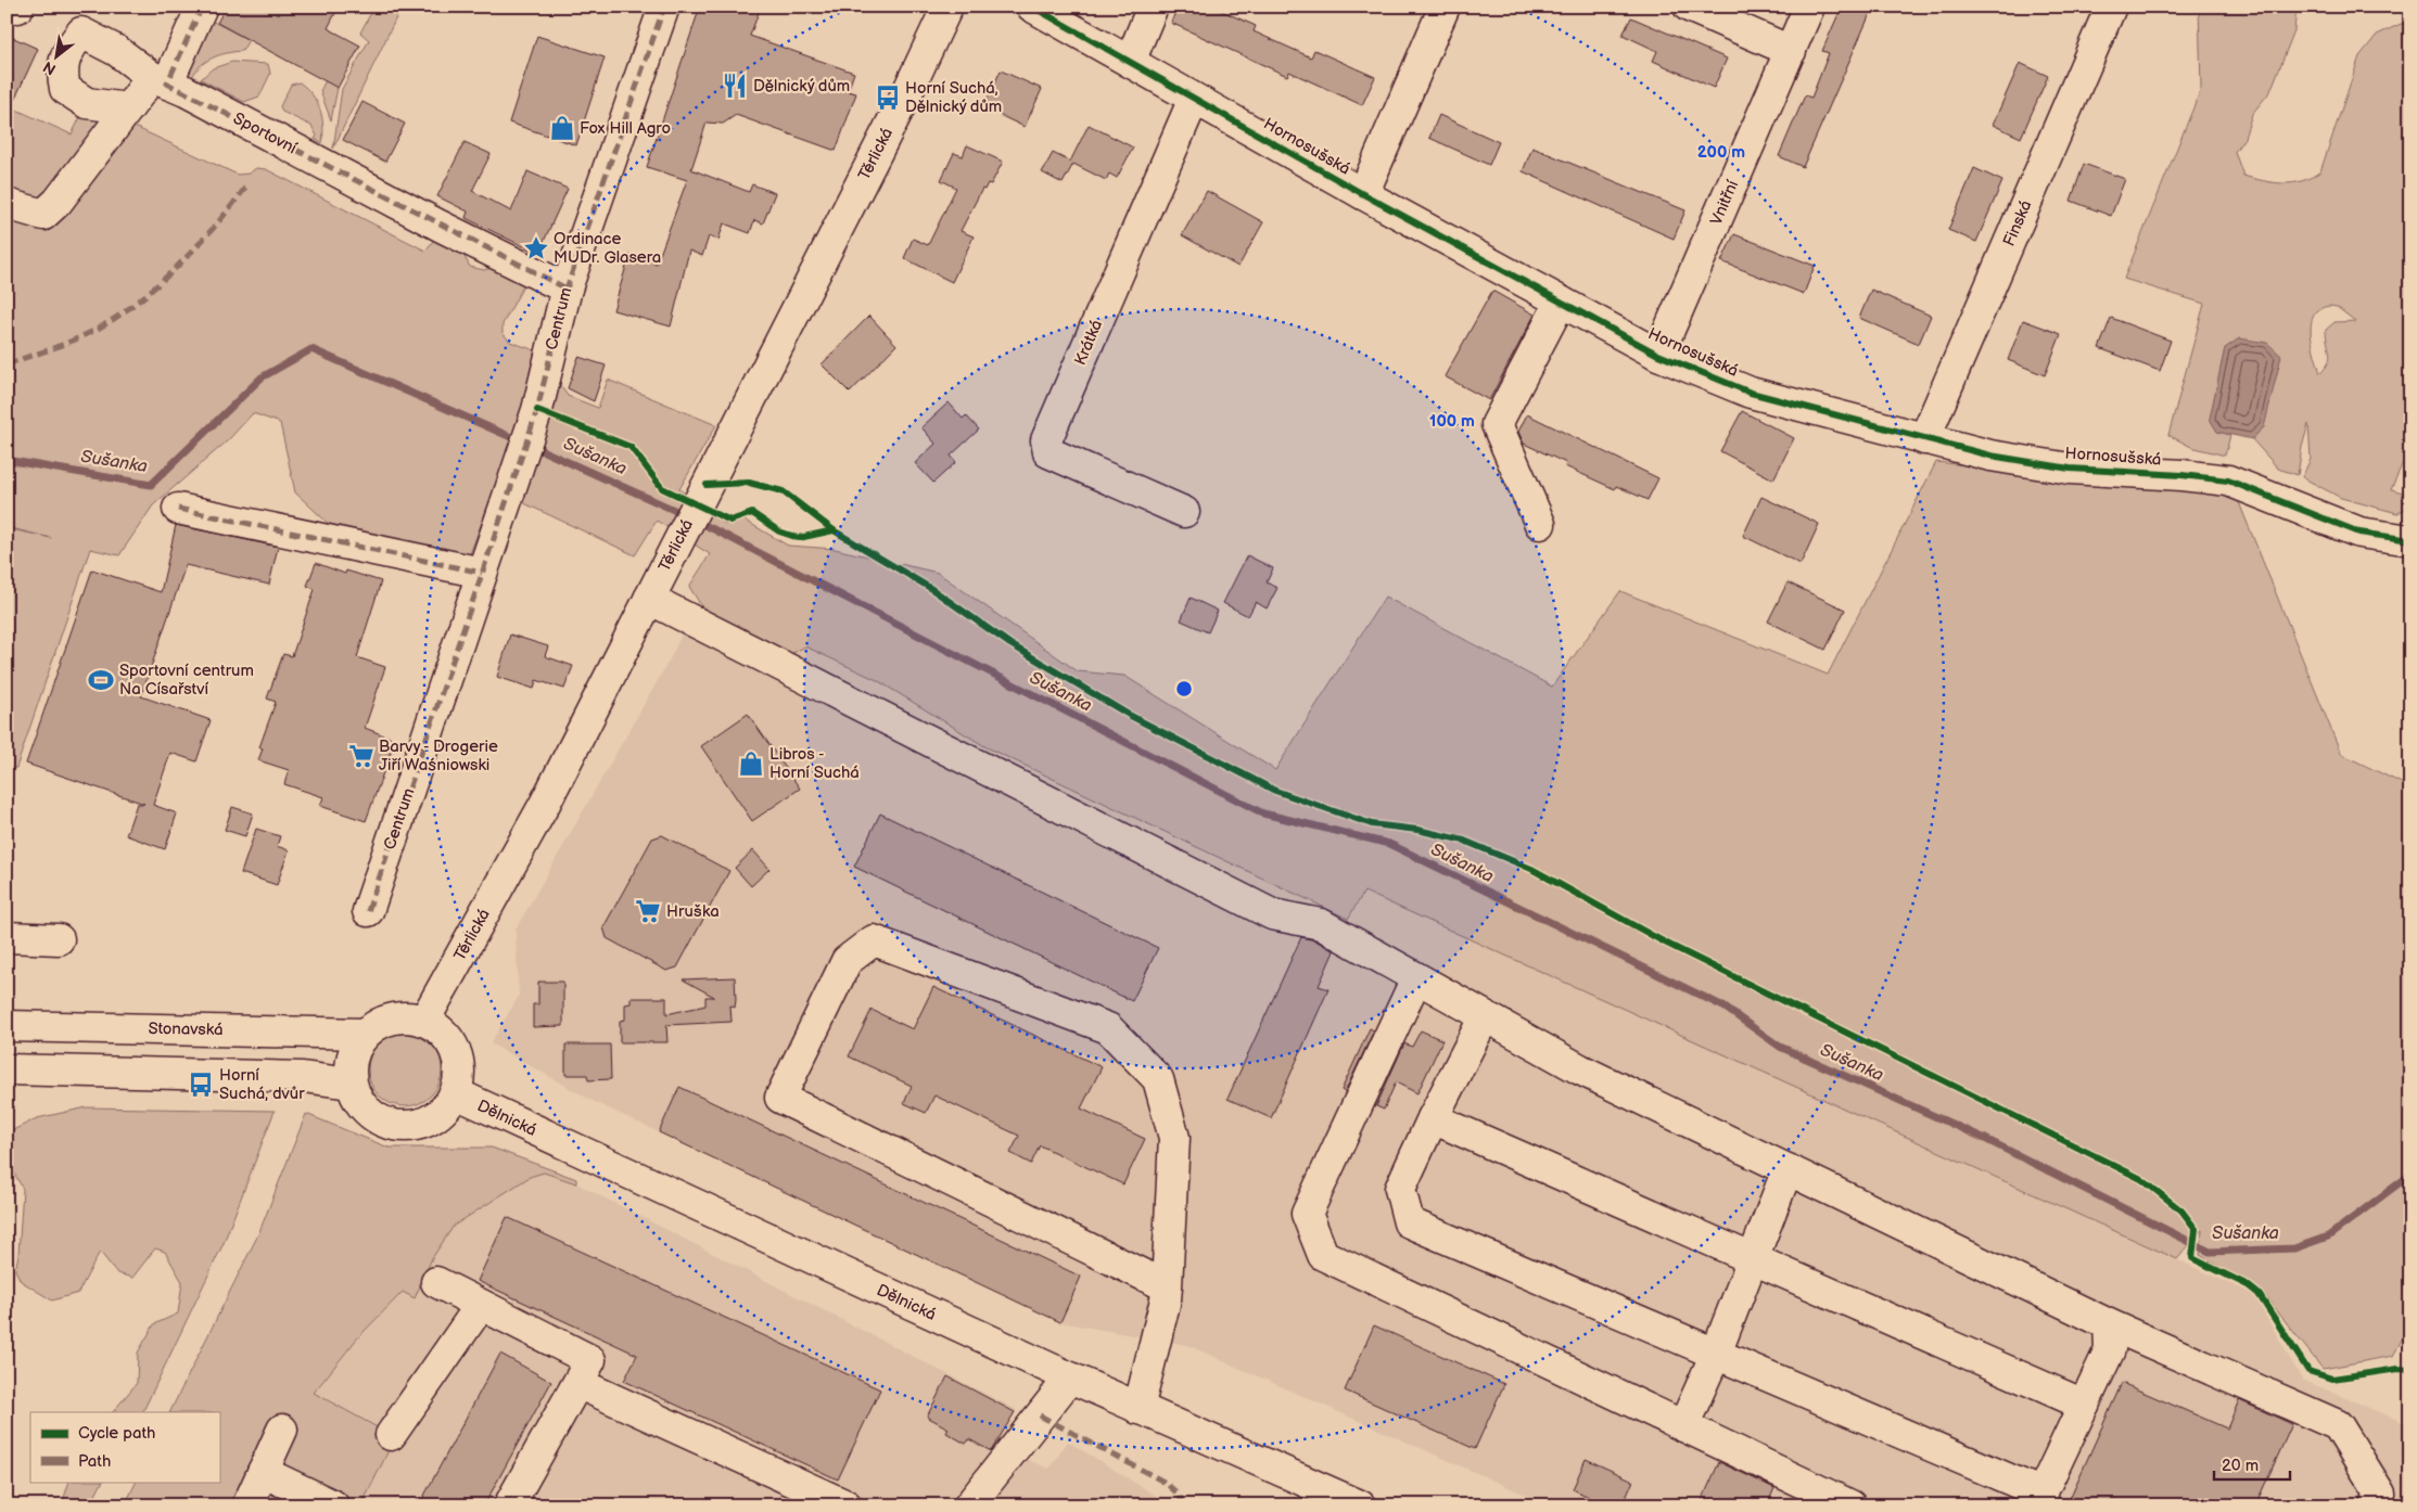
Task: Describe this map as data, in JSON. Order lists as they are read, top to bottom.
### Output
{
  "streets": {
    "street": [
      "Sportovní",
      "Hornosušská",
      "Těrlická",
      "Vnitřní",
      "Finská",
      "Centrum",
      "Krátká",
      "Stonavská",
      "Dělnická"
    ]
  },
  "crossings": [
    ["Sportovní", "Centrum"],
    ["Hornosušská", "Vnitřní"],
    ["Hornosušská", "Finská"],
    ["Hornosušská", "Krátká"],
    ["Těrlická", "Stonavská"],
    ["Těrlická", "Dělnická"],
    ["Stonavská", "Dělnická"]
  ],
  "water": ["Sušanka"],
  "places": {
    "restaurant": ["Dělnický dům"],
    "bus stop": ["Horní Suchá, Dělnický dům", "Horní Suchá, dvůr"],
    "shop": ["Fox Hill Agro", "Libros - Horní Suchá"],
    "place": ["Ordinace MUDr. Glasera"],
    "sports": ["Sportovní centrum Na Císařství"],
    "supermarket": ["Barvy - Drogerie Jiří Waśniowski", "Hruška"]
  },
  "legend": ["Cycle path", "Path"],
  "scale_bar": "20 m",
  "north": "bottom left",
  "rings": ["200 m", "100 m"]
}
